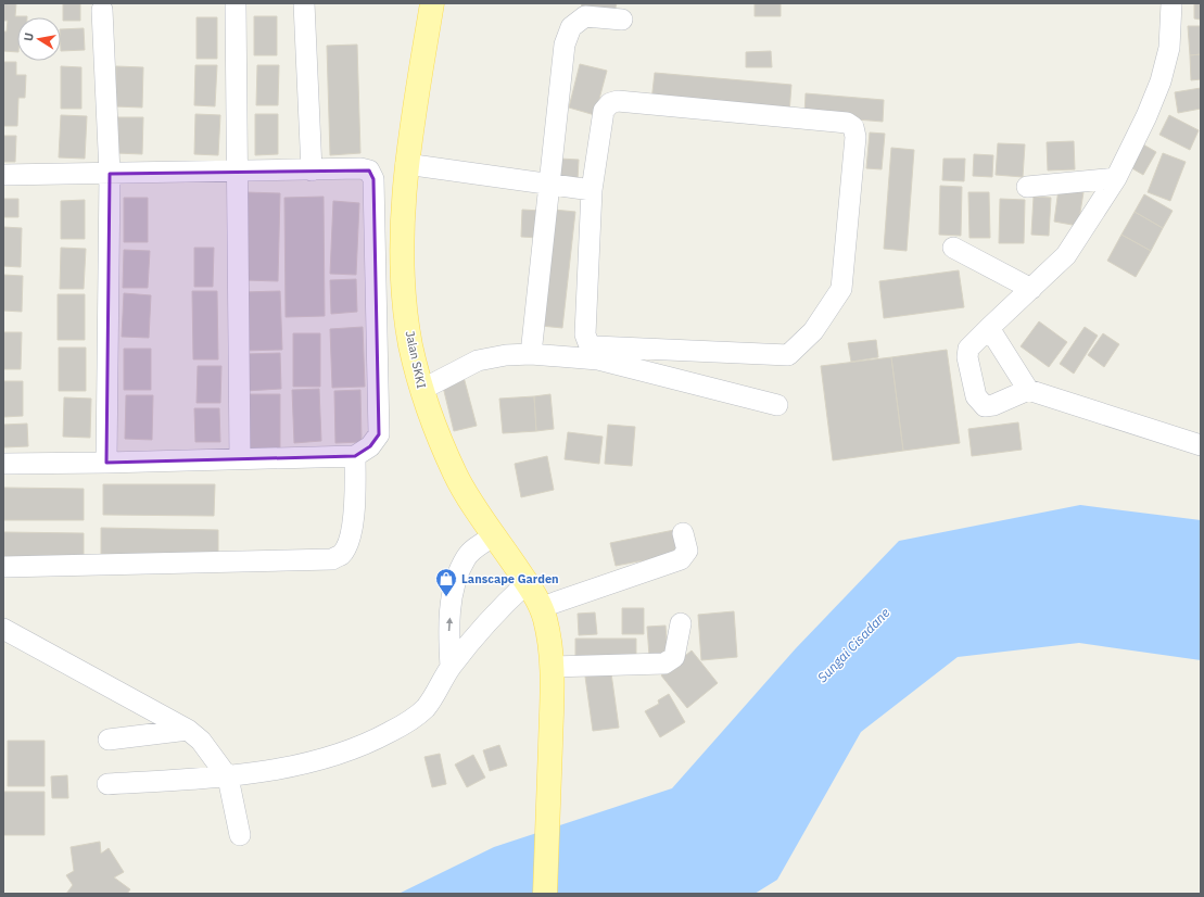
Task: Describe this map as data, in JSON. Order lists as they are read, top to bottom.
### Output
{
  "streets": {
    "main road": ["Jalan SKKI"]
  },
  "water": ["Sungai Cisadane"],
  "places": {
    "shop": ["Lanscape Garden"]
  },
  "north": "left"
}
